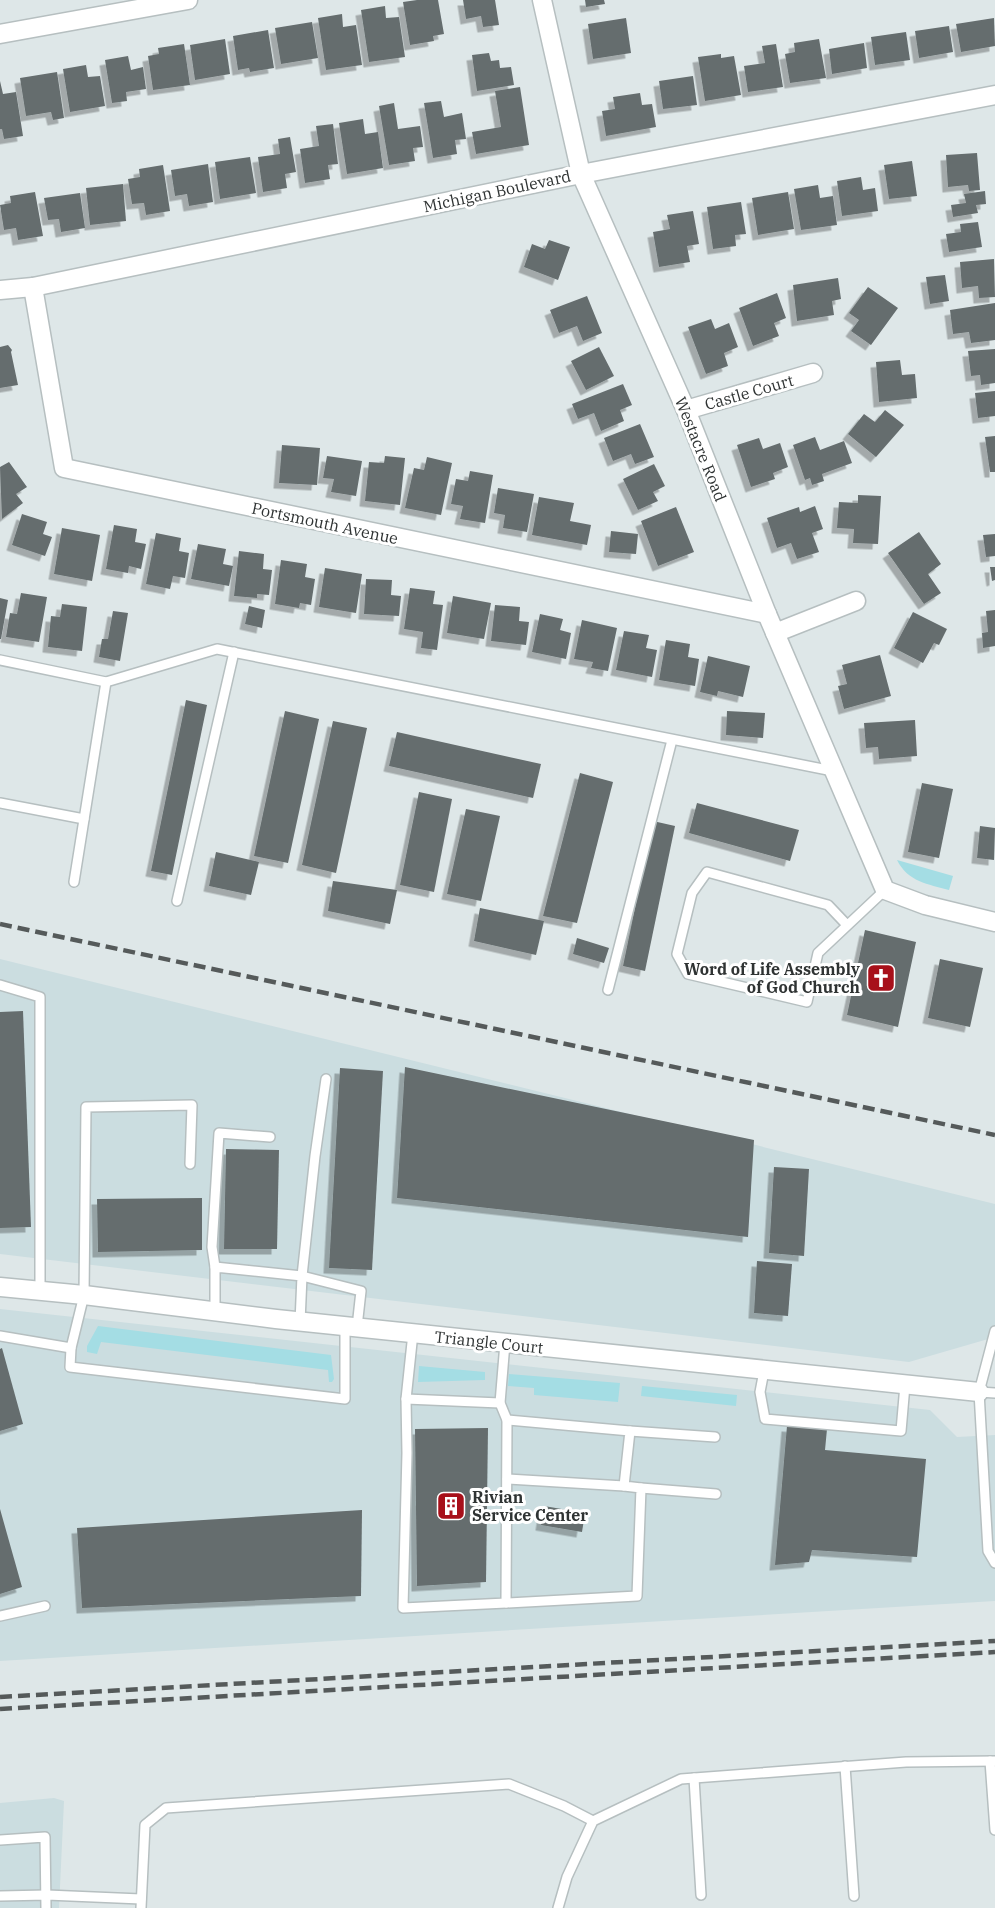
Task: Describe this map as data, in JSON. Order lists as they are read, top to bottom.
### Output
{
  "streets": {
    "street": [
      "Michigan Boulevard",
      "Castle Court",
      "Westacre Road",
      "Portsmouth Avenue",
      "Triangle Court"
    ]
  },
  "crossings": [
    ["Michigan Boulevard", "Westacre Road"],
    ["Michigan Boulevard", "Portsmouth Avenue"],
    ["Castle Court", "Westacre Road"],
    ["Westacre Road", "Portsmouth Avenue"]
  ],
  "places": {
    "church": ["Word of Life Assembly of God Church"],
    "building": ["Rivian Service Center"]
  }
}
